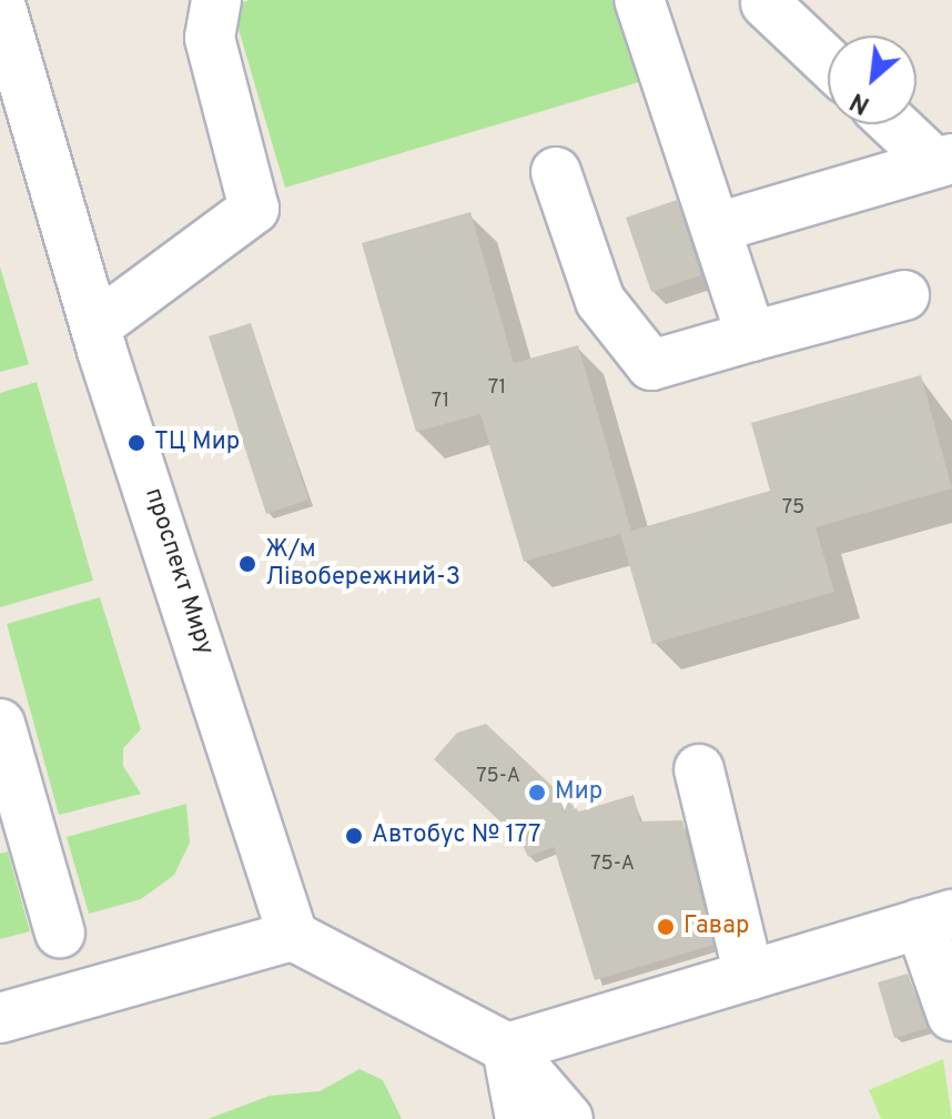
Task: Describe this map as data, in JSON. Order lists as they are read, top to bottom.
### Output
{
  "streets": {
    "street": ["проспект Миру"]
  },
  "places": [
    "ТЦ Мир",
    "Ж/м Лівобережний-3",
    "Мир",
    "Автобус № 177",
    "Гавар"
  ],
  "house_numbers": [
    "71",
    "71",
    "75",
    "75-А",
    "75-А"
  ],
  "north": "bottom left"
}
